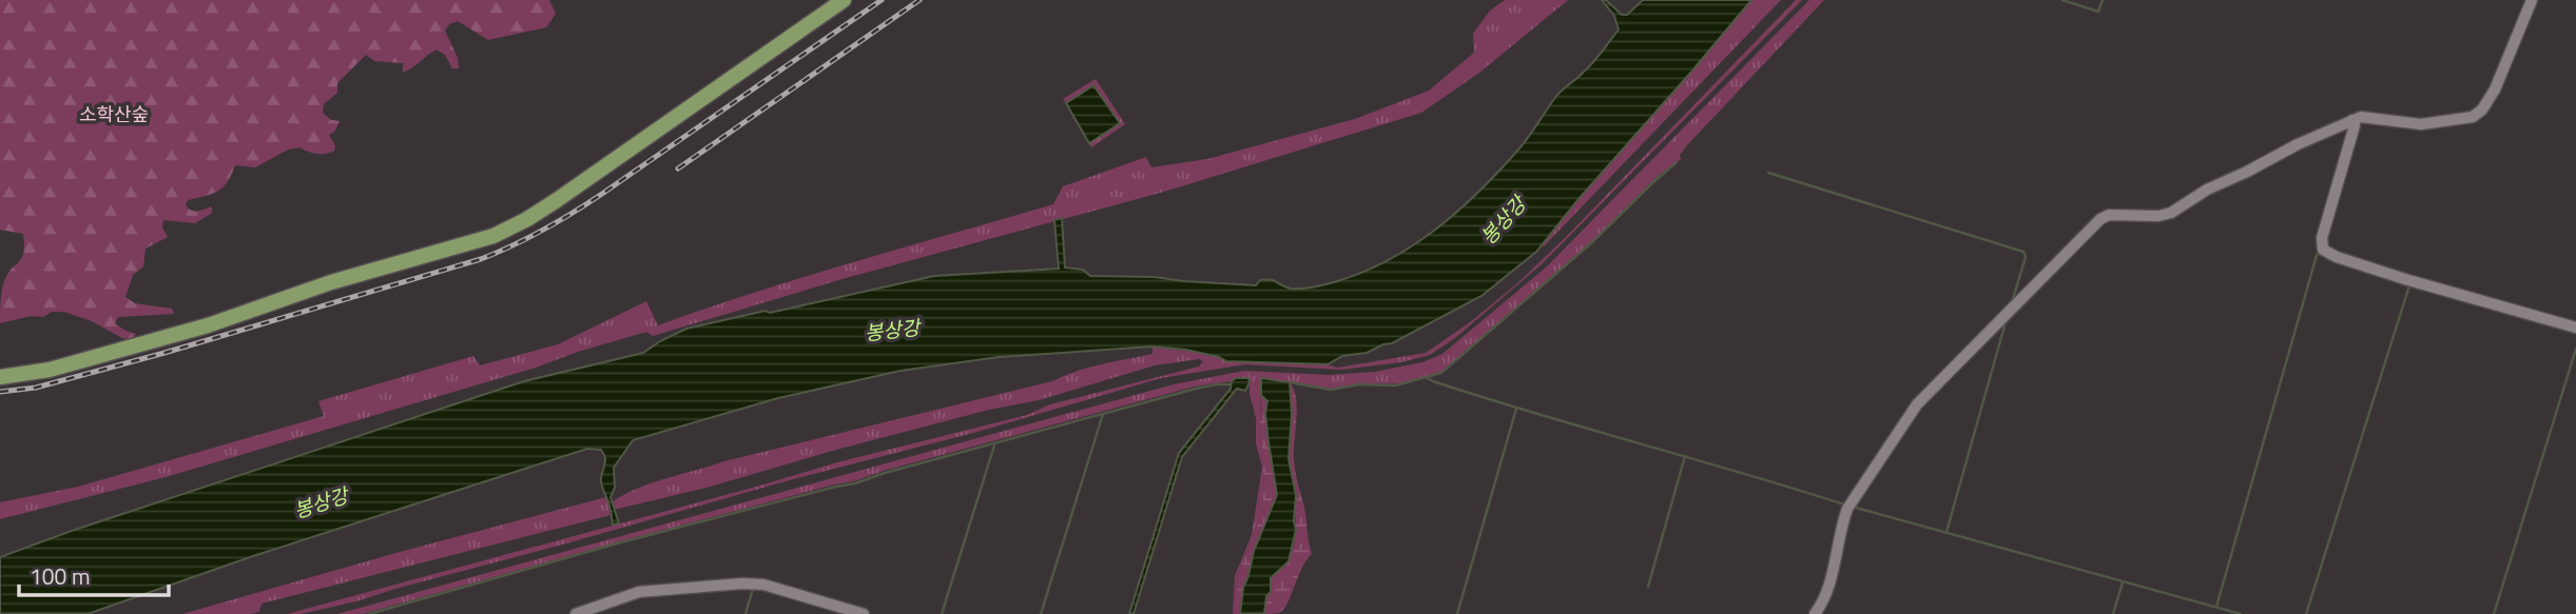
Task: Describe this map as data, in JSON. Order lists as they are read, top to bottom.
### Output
{
  "water": ["봉상강"],
  "parks": ["소학산숲"],
  "scale_bar": "100 m"
}
